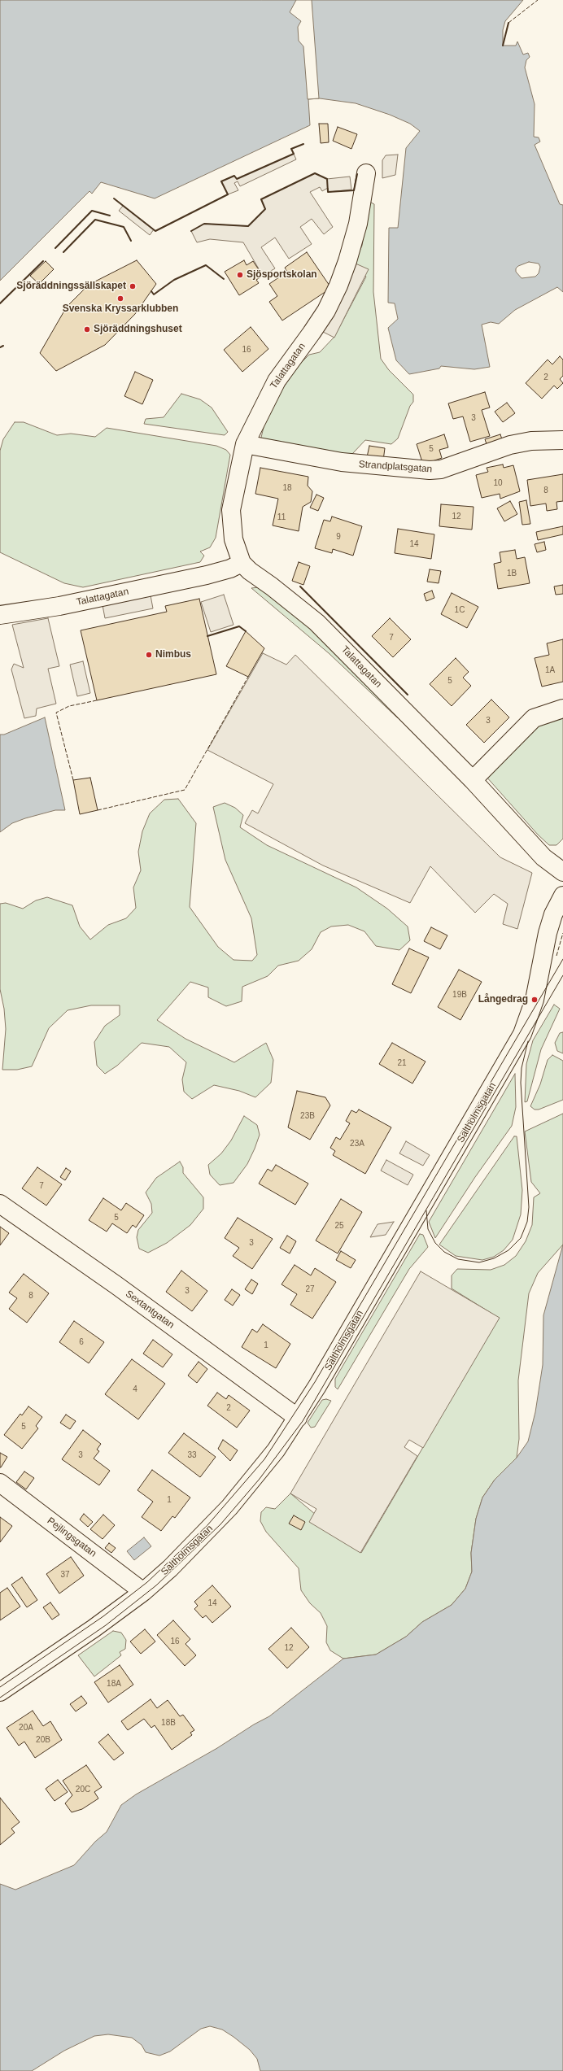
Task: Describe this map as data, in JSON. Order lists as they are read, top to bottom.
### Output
{
  "streets": {
    "street": [
      "Talattagatan",
      "Strandplatsgatan",
      "Saltholmsgatan",
      "Sextantgatan",
      "Pejlingsgatan"
    ]
  },
  "crossings": [
    ["Talattagatan", "Strandplatsgatan"],
    ["Saltholmsgatan", "Sextantgatan"],
    ["Saltholmsgatan", "Pejlingsgatan"]
  ],
  "places": [
    "Sjösportskolan",
    "Sjöräddningssällskapet",
    "Svenska Kryssarklubben",
    "Sjöräddningshuset",
    "Nimbus",
    "Långedrag"
  ],
  "house_numbers": [
    "16",
    "2",
    "3",
    "5",
    "10",
    "18",
    "8",
    "12",
    "11",
    "9",
    "14",
    "1B",
    "1C",
    "7",
    "1A",
    "5",
    "3",
    "19B",
    "21",
    "23B",
    "23A",
    "7",
    "5",
    "25",
    "3",
    "27",
    "3",
    "8",
    "6",
    "1",
    "4",
    "2",
    "5",
    "3",
    "33",
    "1",
    "37",
    "14",
    "16",
    "12",
    "18A",
    "18B",
    "20A",
    "20B",
    "20C"
  ]
}
